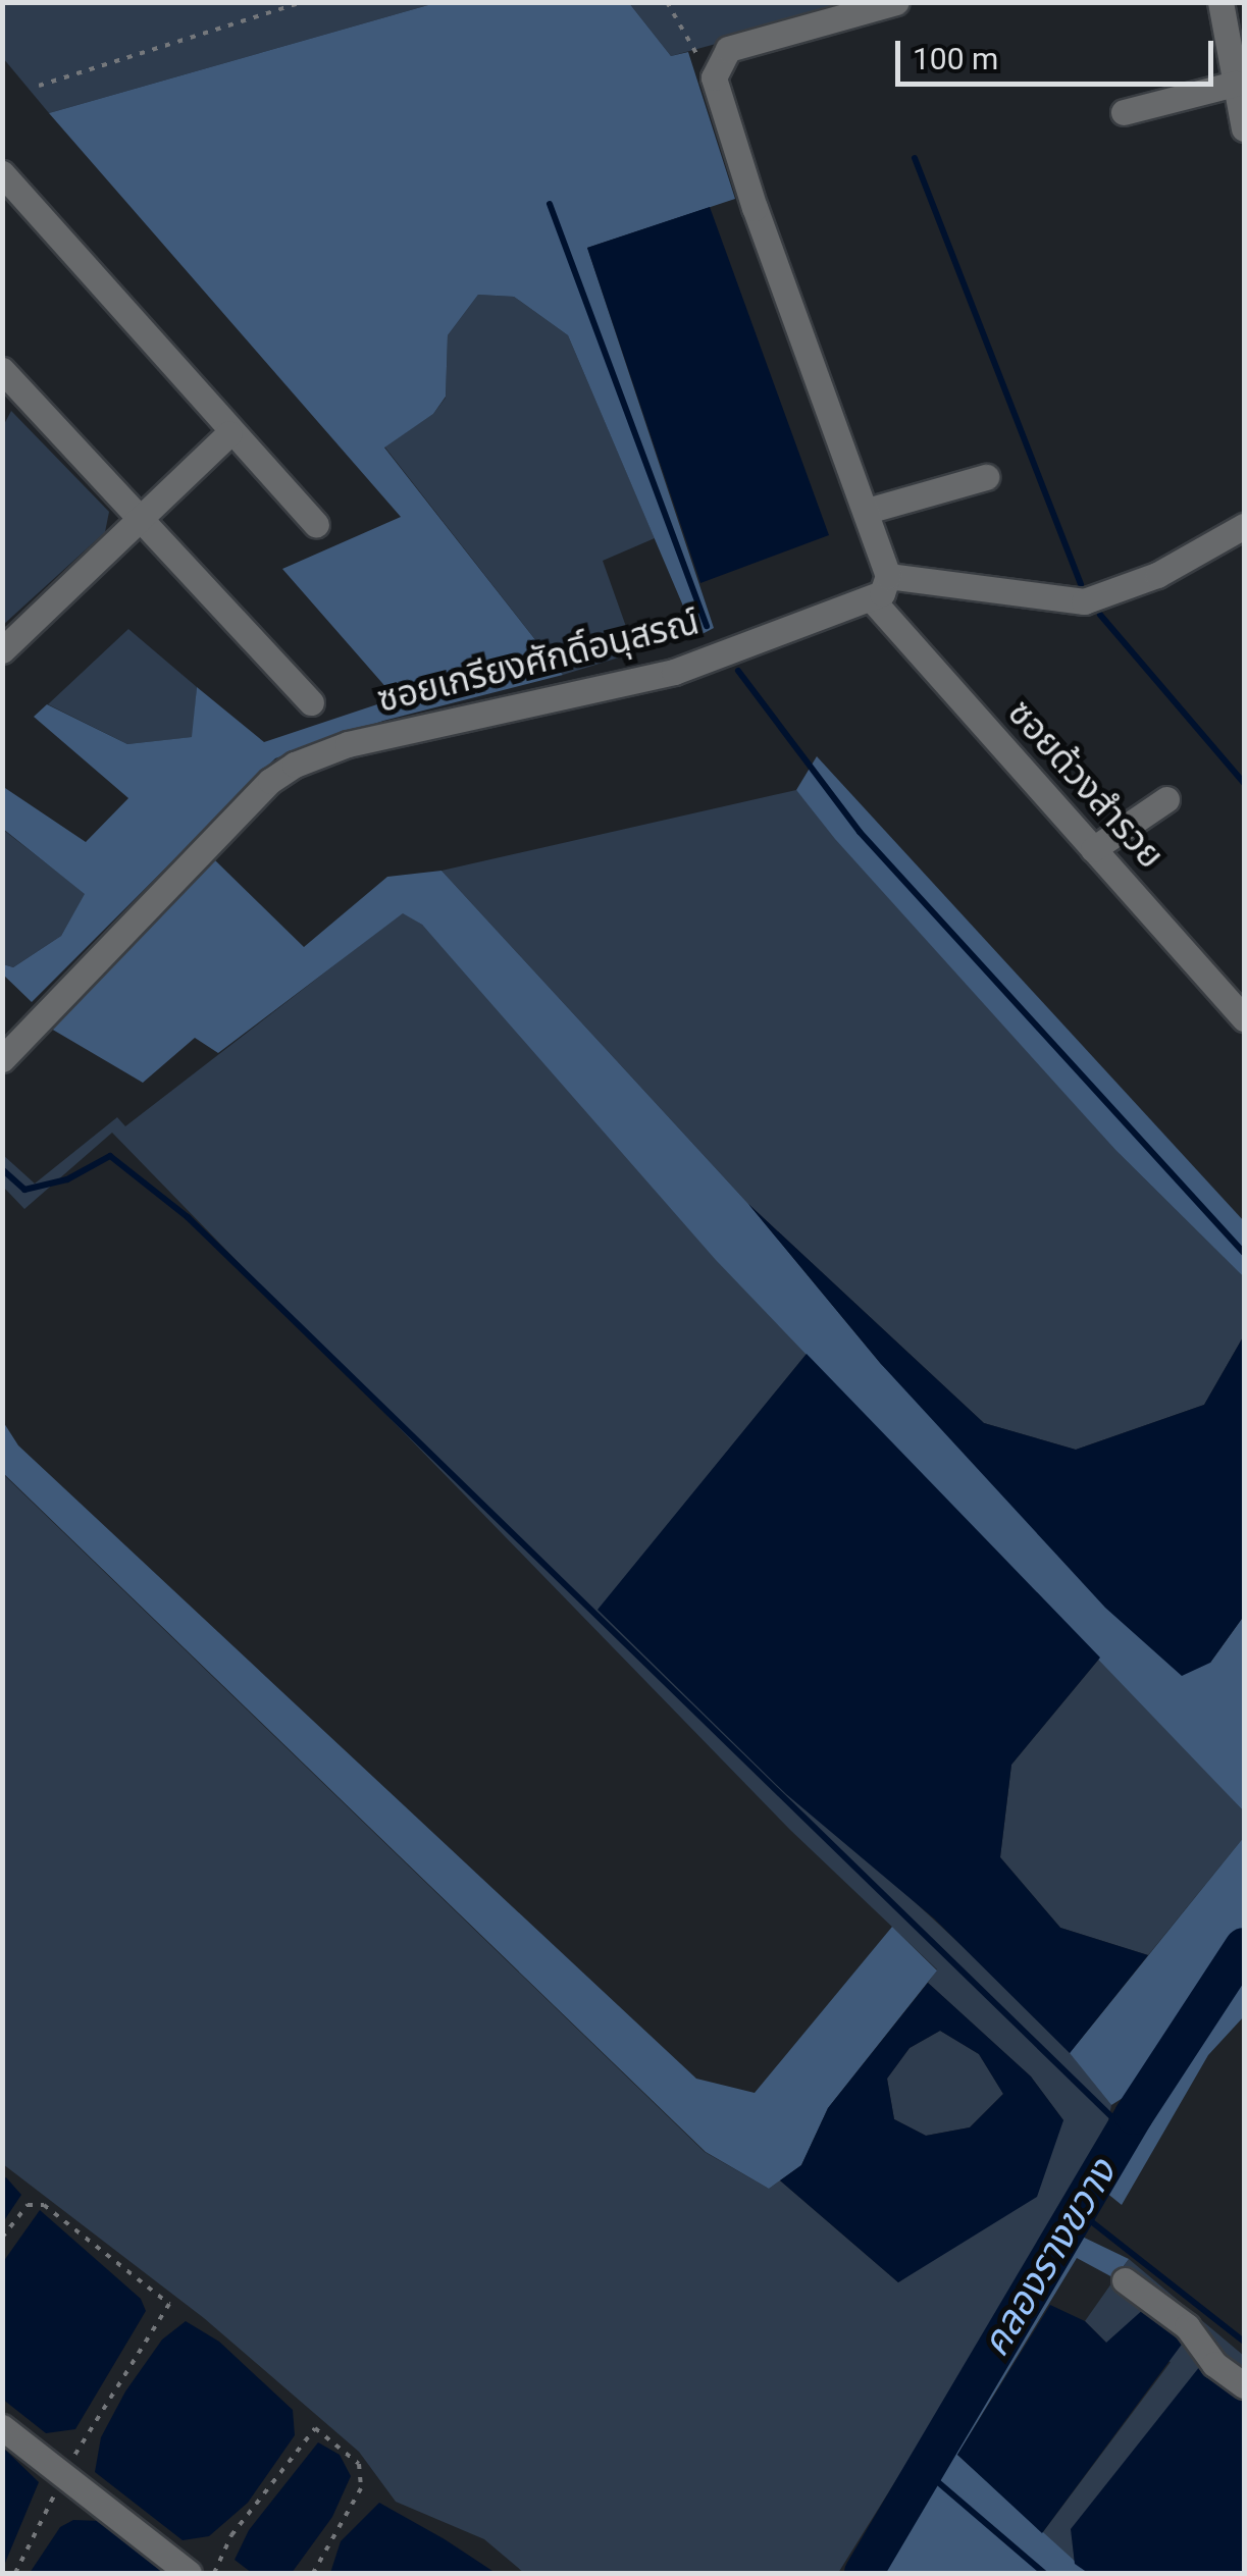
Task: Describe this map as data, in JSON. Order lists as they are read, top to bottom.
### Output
{
  "streets": {
    "street": ["ซอยเกรียงศักดิ์อนุสรณ์", "ซอยด้วงสำรวย"]
  },
  "crossings": [
    ["ซอยเกรียงศักดิ์อนุสรณ์", "ซอยด้วงสำรวย"]
  ],
  "water": ["คลองรางขวาง"],
  "scale_bar": "100 m"
}
